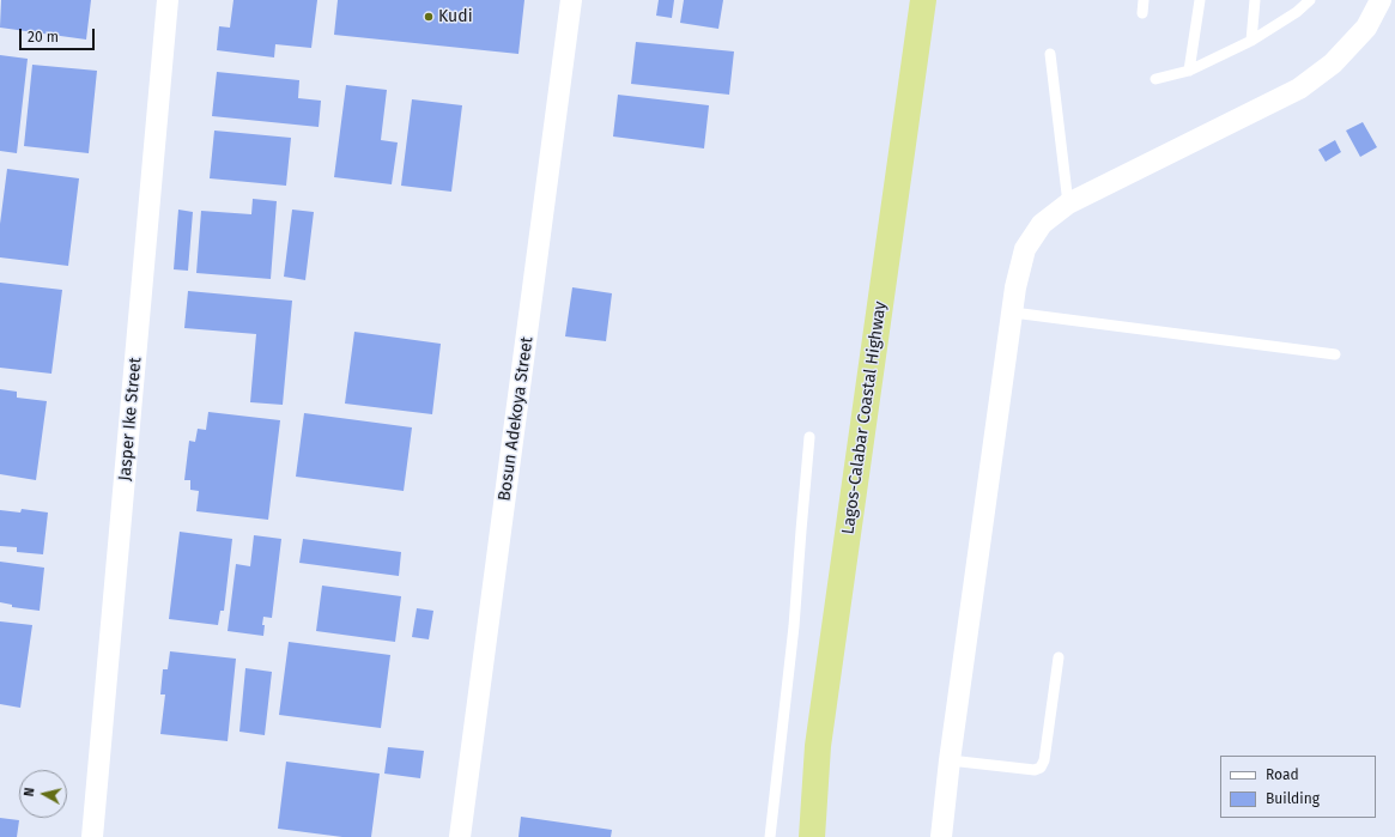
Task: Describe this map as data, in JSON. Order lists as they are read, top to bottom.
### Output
{
  "streets": {
    "highway": ["Lagos-Calabar Coastal Highway"],
    "street": ["Jasper Ike Street", "Bosun Adekoya Street"]
  },
  "places": ["Kudi"],
  "legend": ["Road", "Building"],
  "scale_bar": "20 m",
  "north": "left"
}
